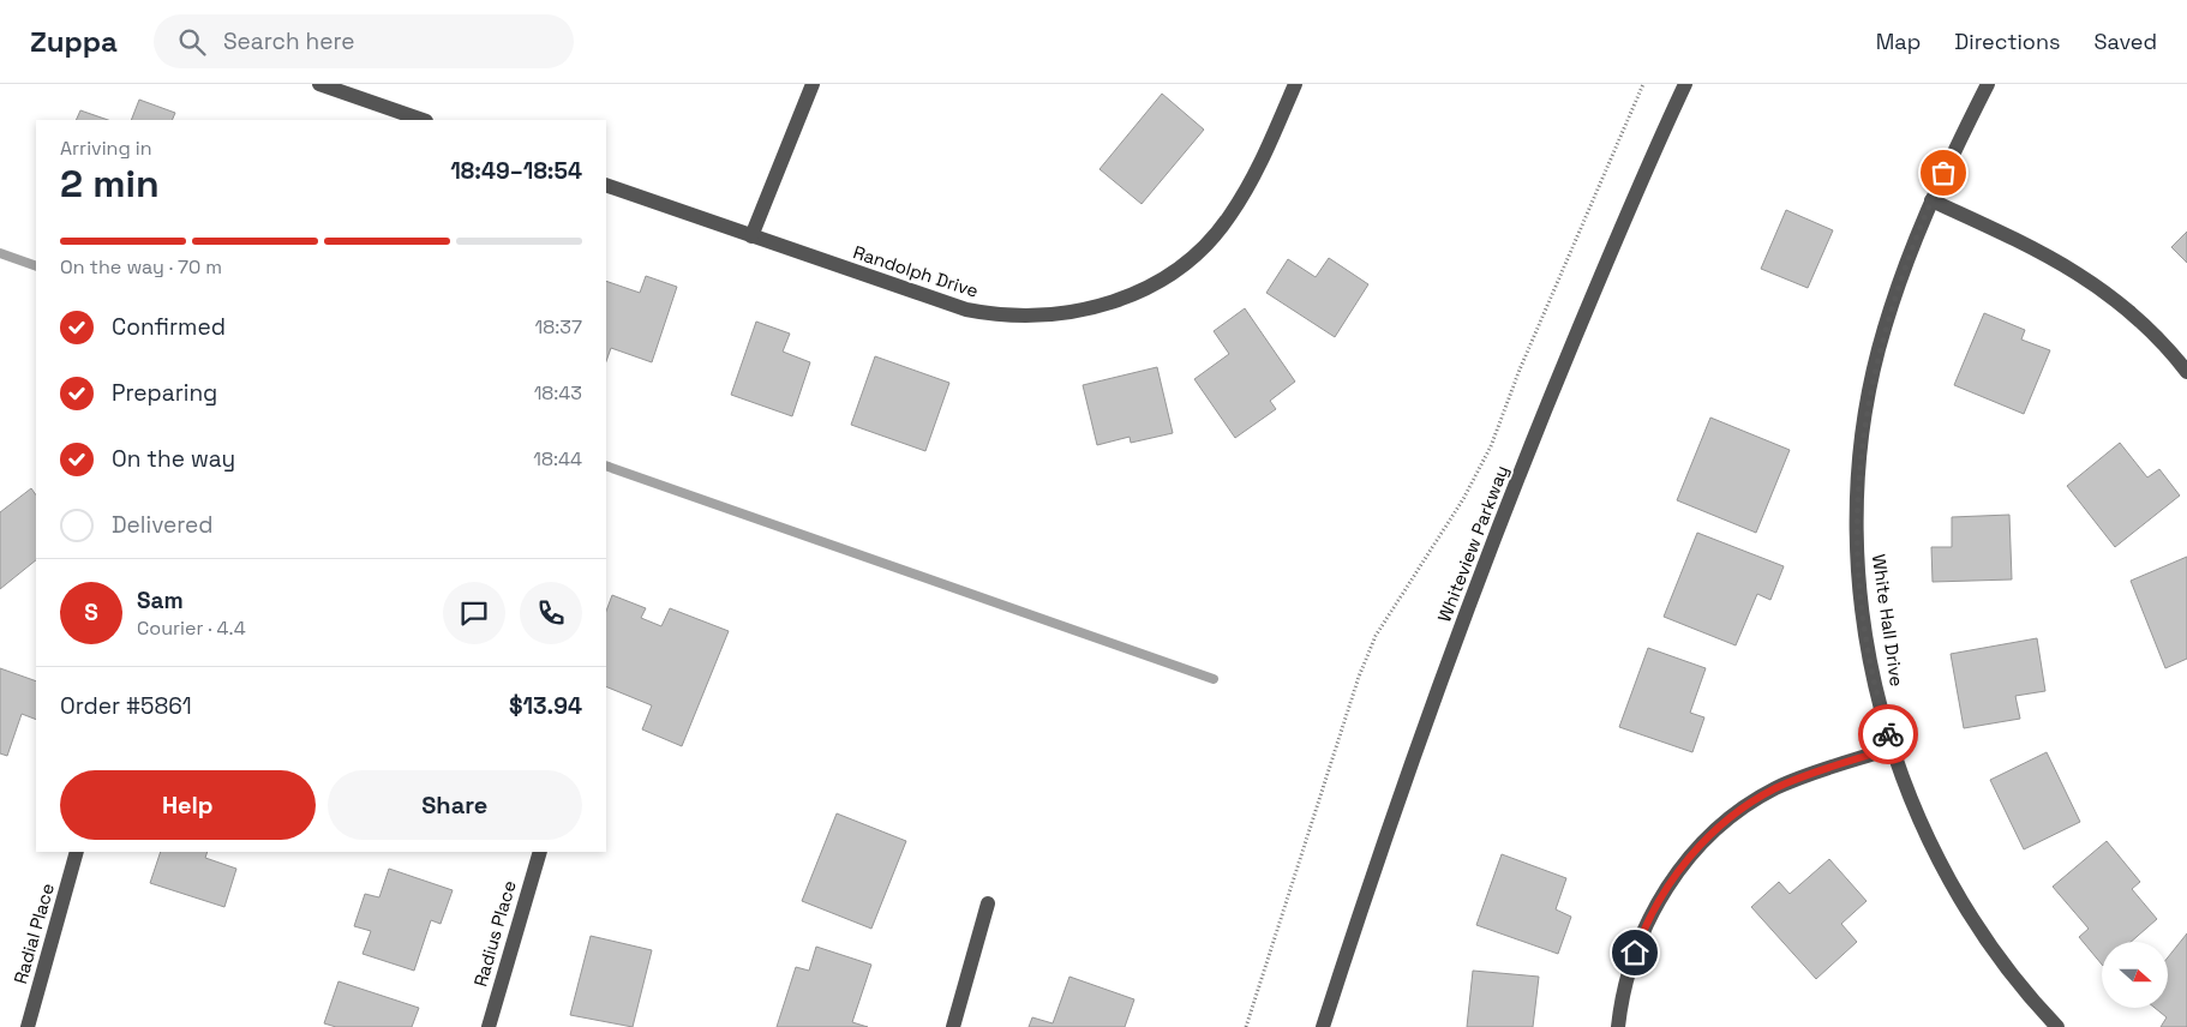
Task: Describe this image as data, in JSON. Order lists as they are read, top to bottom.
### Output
{
  "streets": {
    "street": [
      "Randolph Drive",
      "Whiteview Parkway",
      "White Hall Drive",
      "Radial Place",
      "Radius Place"
    ]
  },
  "north": "right",
  "page": {
    "header": "Zuppa",
    "search": "Search here",
    "nav": ["Map", "Directions", "Saved"],
    "heading": ["2 min", "Arriving in", "18:49–18:54"],
    "panel": [
      "Sam",
      "Courier · 4.4",
      "Order #5861",
      "$13.94"
    ],
    "bar": "On the way · 70 m",
    "list": [
      ["Confirmed", "18:37"],
      ["Preparing", "18:43"],
      ["On the way", "18:44"],
      "Delivered"
    ],
    "round": "S",
    "buttons": ["Help", "Share"]
  }
}
